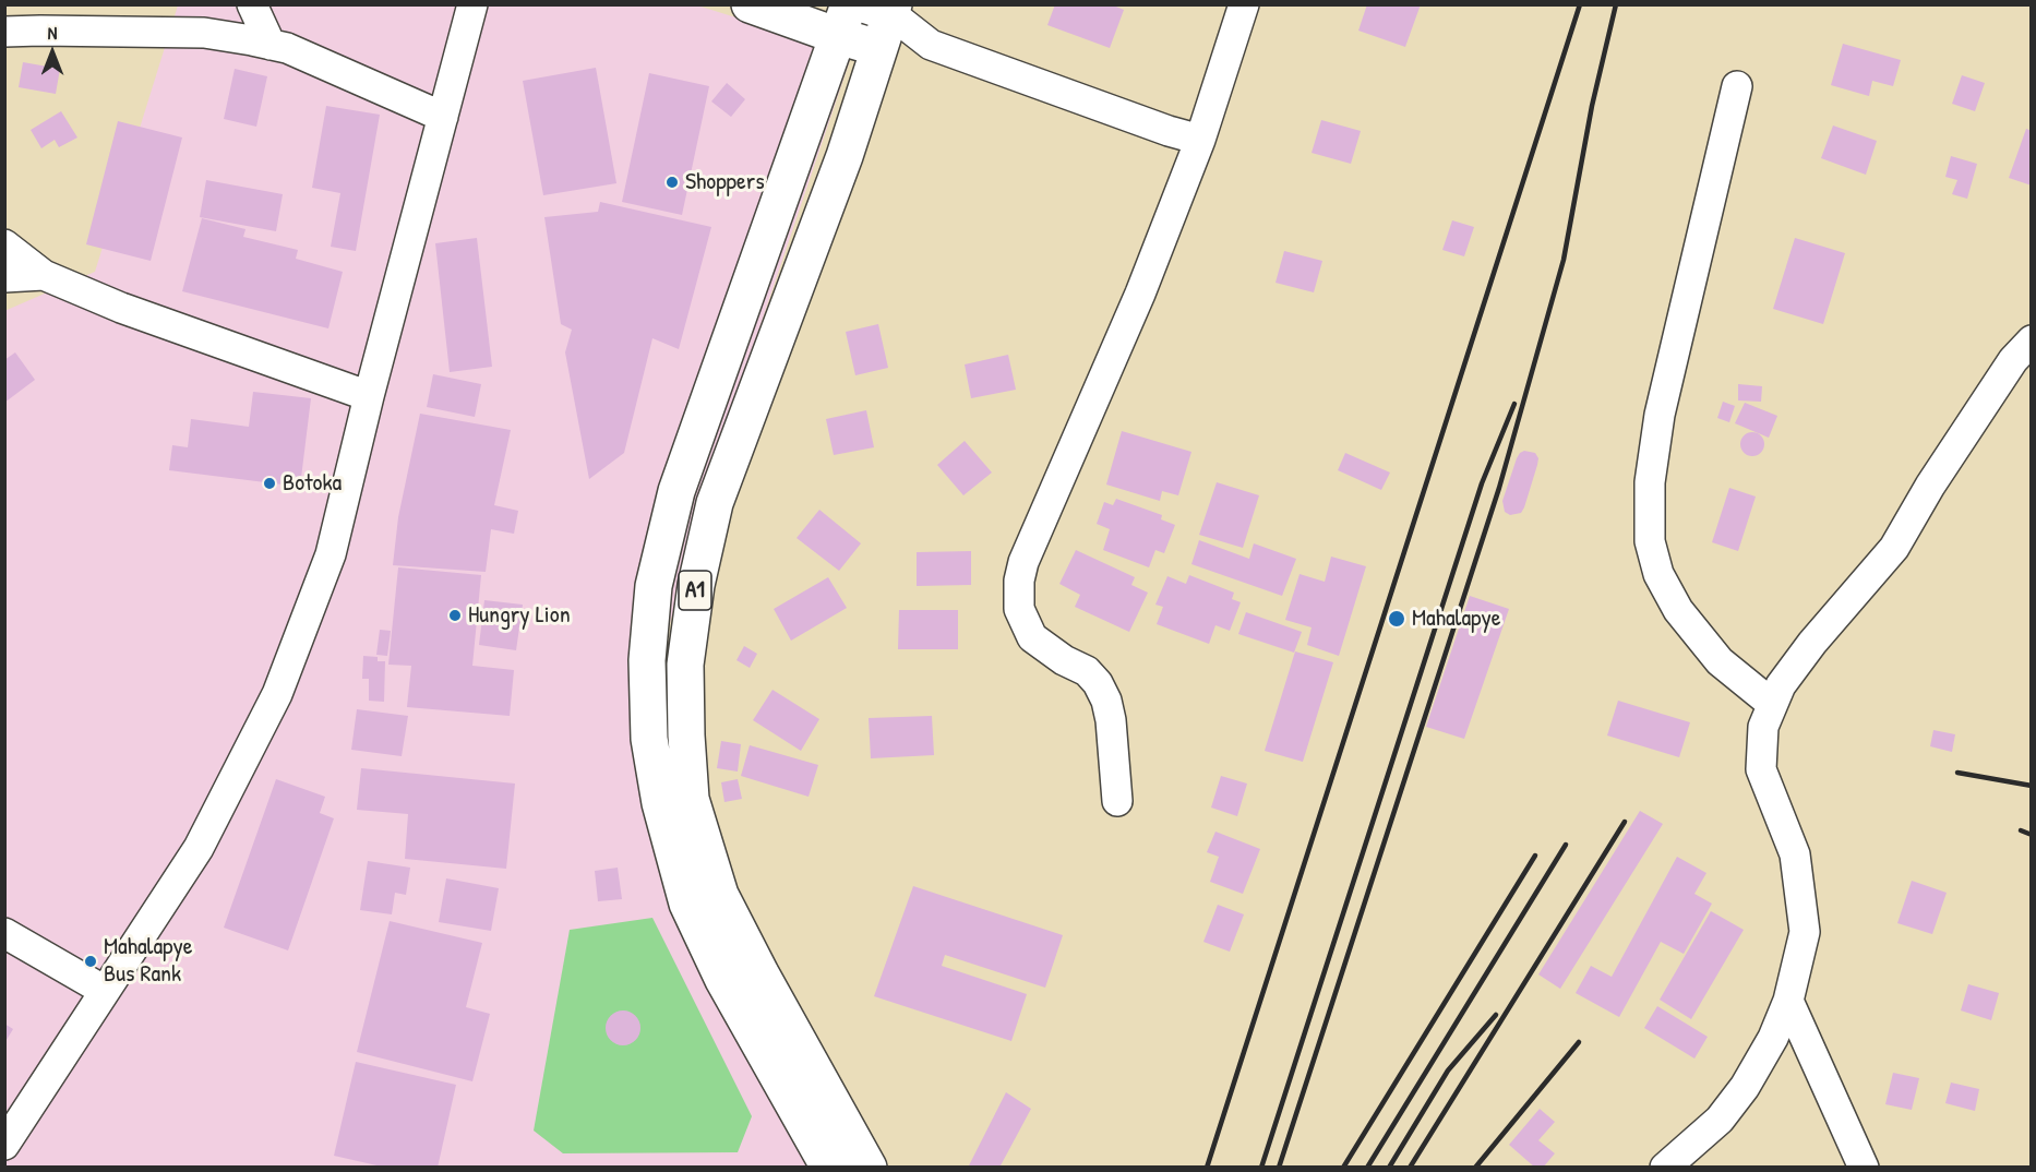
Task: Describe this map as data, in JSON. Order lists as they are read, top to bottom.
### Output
{
  "streets": {
    "main road": ["A1"]
  },
  "places": [
    "Shoppers",
    "Botoka",
    "Hungry Lion",
    "Mahalapye",
    "Mahalapye Bus Rank"
  ],
  "north": "top"
}
